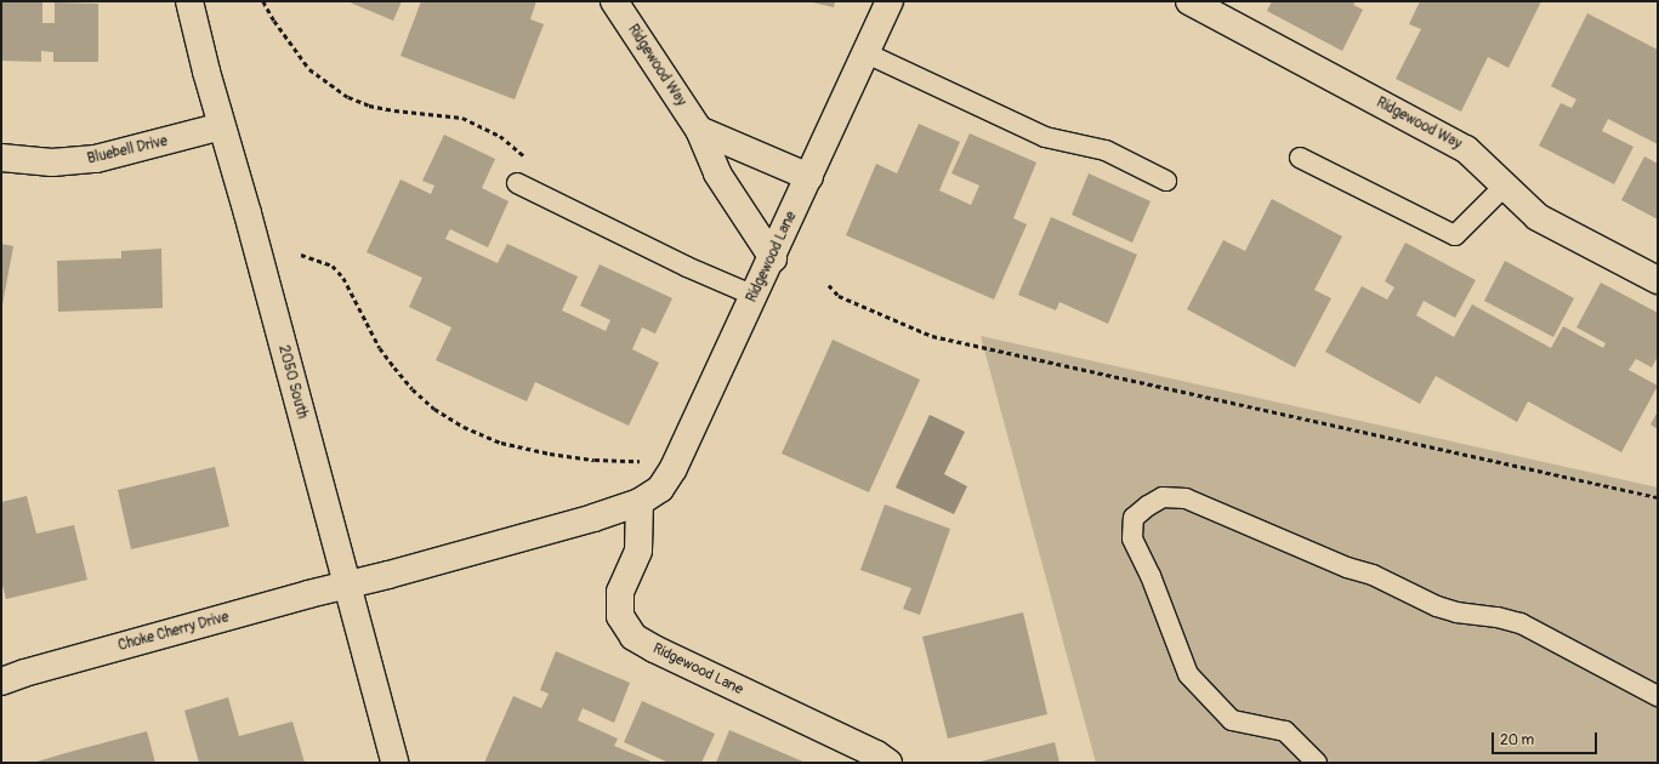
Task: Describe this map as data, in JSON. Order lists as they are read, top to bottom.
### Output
{
  "streets": {
    "street": [
      "Ridgewood Way",
      "Bluebell Drive",
      "Ridgewood Lane",
      "2050 South",
      "Choke Cherry Drive"
    ]
  },
  "crossings": [
    ["Ridgewood Way", "Ridgewood Lane"],
    ["Bluebell Drive", "2050 South"],
    ["Ridgewood Lane", "2050 South"],
    ["Ridgewood Lane", "Choke Cherry Drive"],
    ["2050 South", "Choke Cherry Drive"]
  ],
  "scale_bar": "20 m"
}
